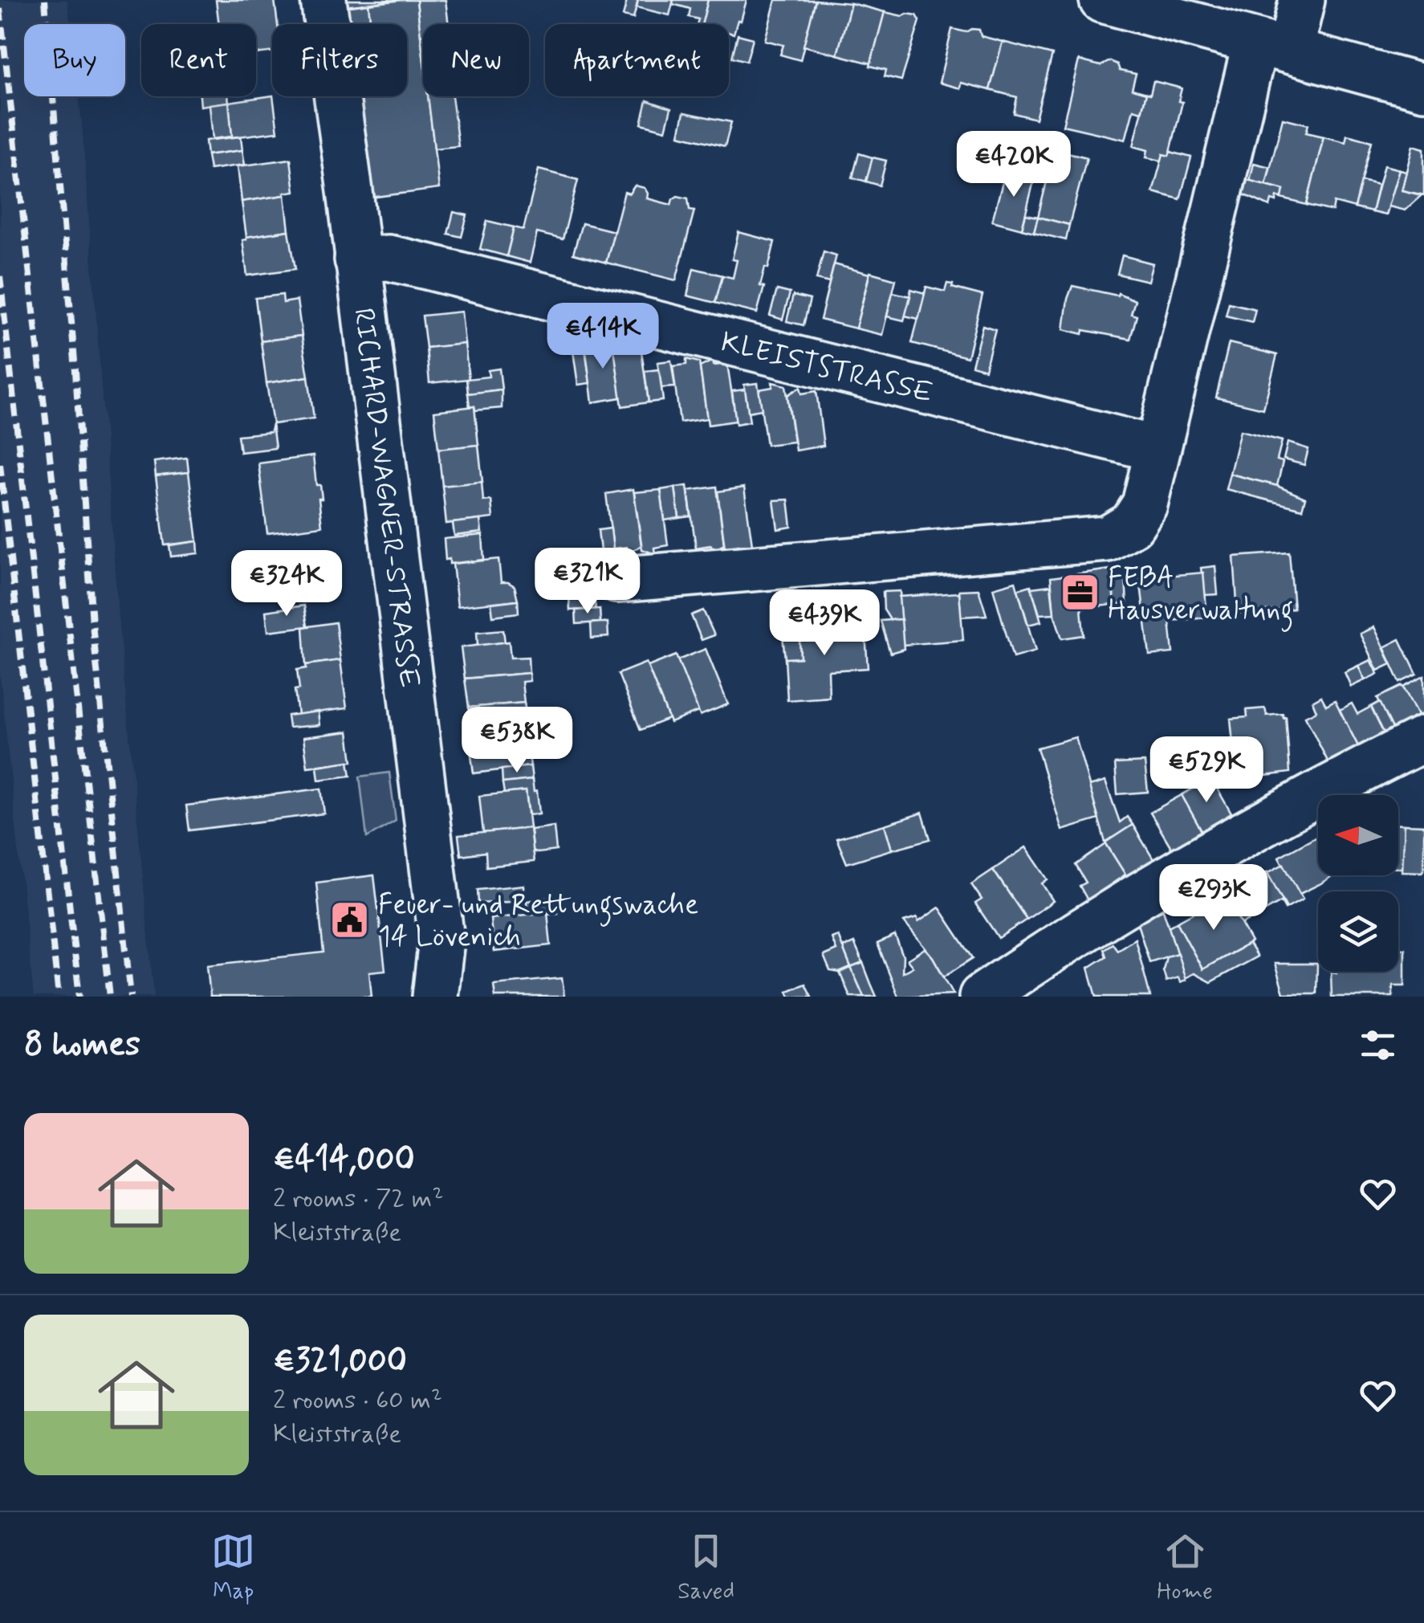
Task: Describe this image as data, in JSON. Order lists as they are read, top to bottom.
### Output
{
  "streets": {
    "street": ["KLEISTSTRASSE", "RICHARD-WAGNER-STRASSE"]
  },
  "crossings": [
    ["KLEISTSTRASSE", "RICHARD-WAGNER-STRASSE"]
  ],
  "places": {
    "office": ["FEBA Hausverwaltung"],
    "public building": ["Feuer- und Rettungswache 14 Lövenich"]
  },
  "north": "left",
  "page": {
    "chip": [
      "Buy",
      "Rent",
      "Filters",
      "New",
      "Apartment"
    ],
    "price": [
      "€420K",
      "€414K",
      "€321K",
      "€324K",
      "€439K",
      "€538K",
      "€529K",
      "€293K"
    ],
    "heading": "8 homes",
    "list": [
      {
        "name": "€414,000",
        "note": "2 rooms · 72 m² · Kleiststraße"
      },
      {
        "name": "€321,000",
        "note": "2 rooms · 60 m² · Kleiststraße"
      }
    ],
    "tabs": ["Map", "Saved", "Home"]
  }
}
